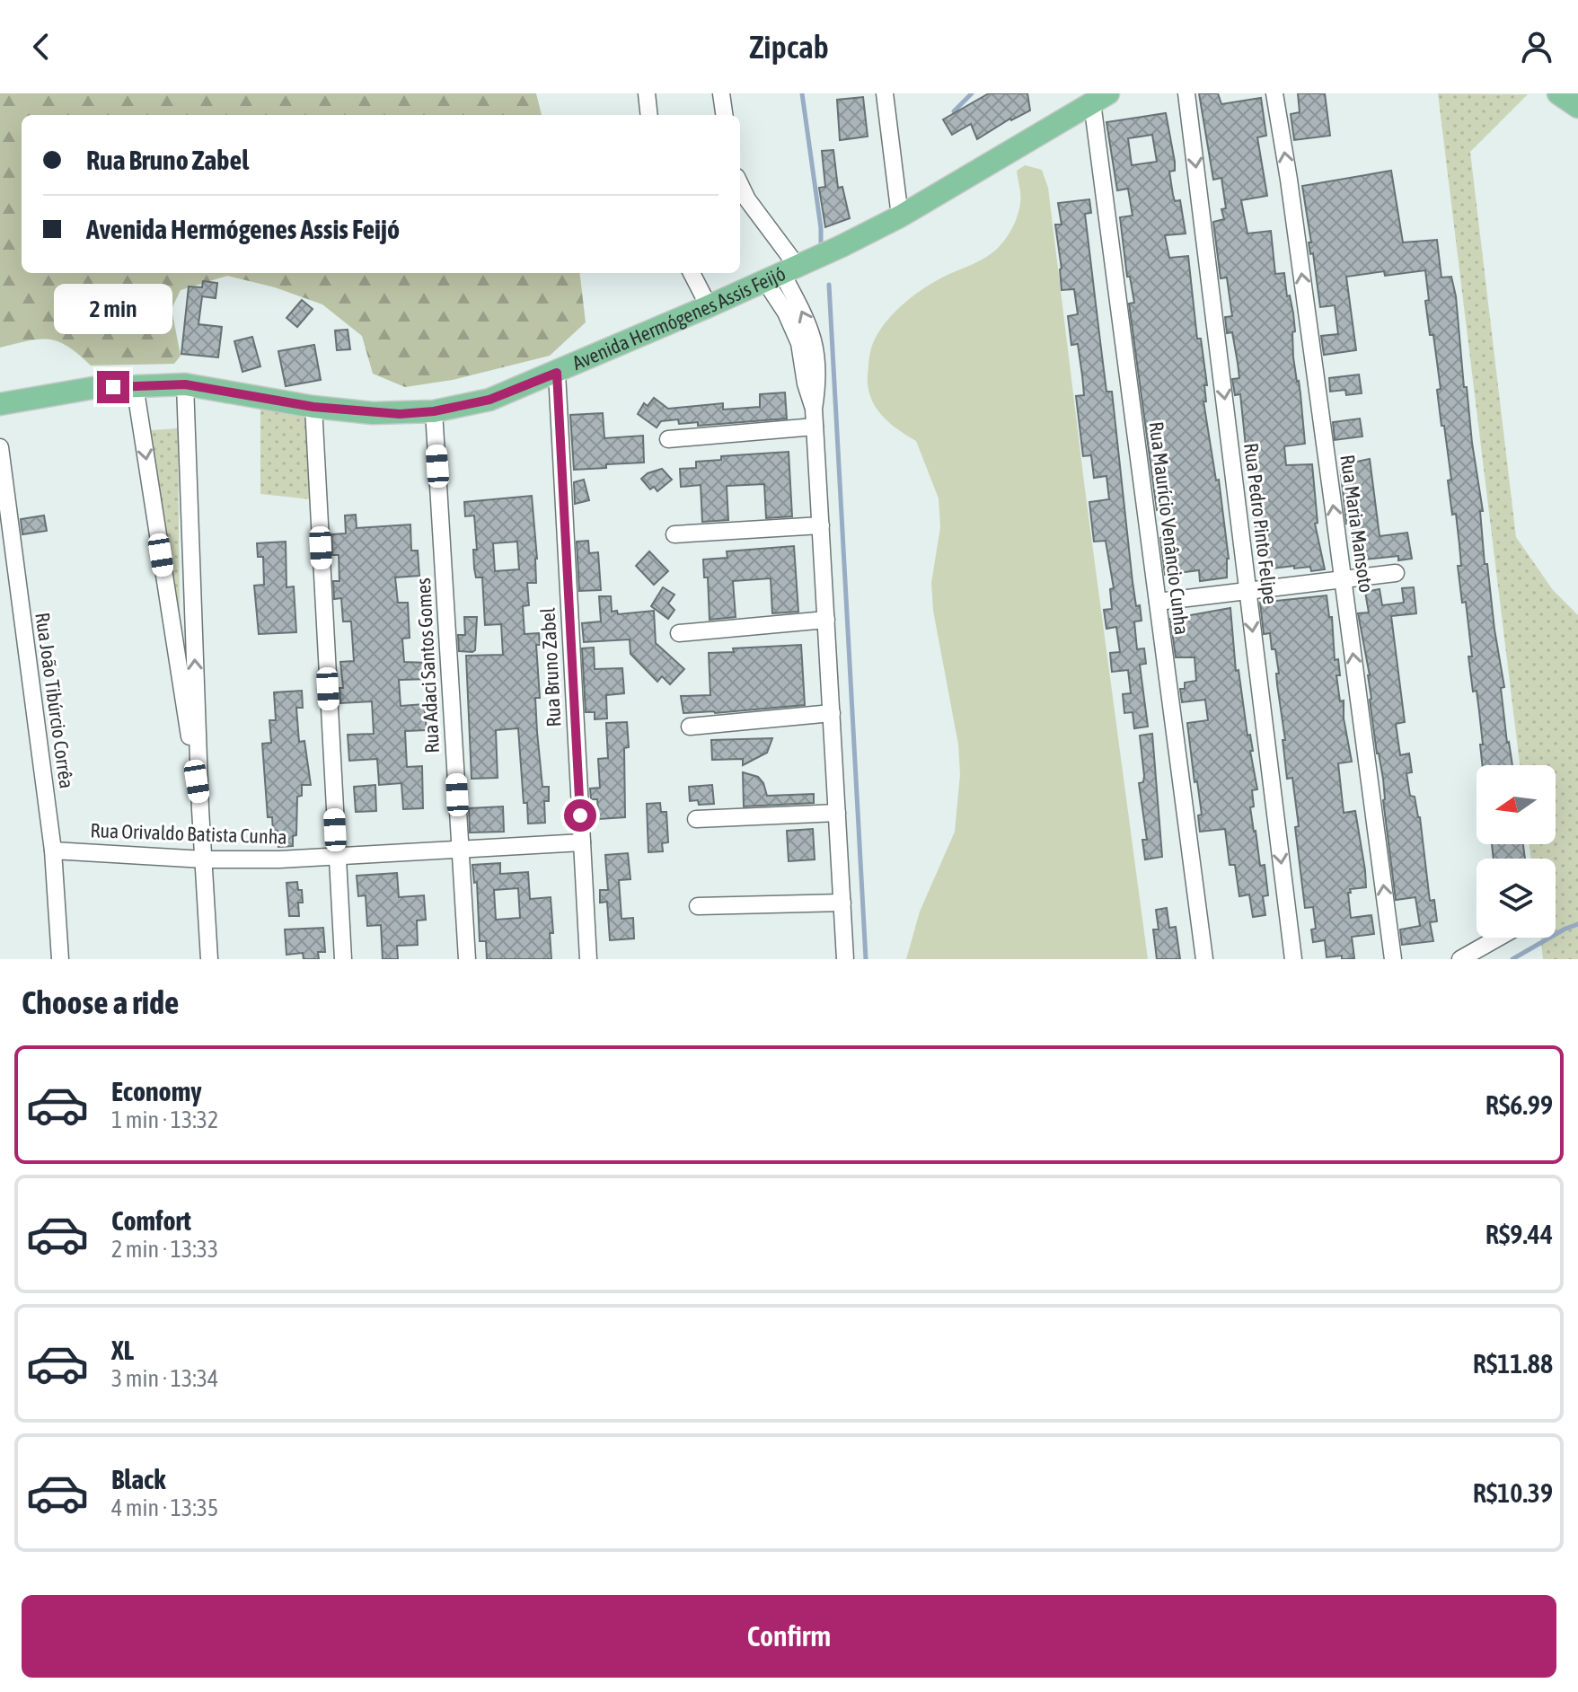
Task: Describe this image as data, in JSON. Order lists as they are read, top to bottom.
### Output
{
  "streets": {
    "main road": ["Avenida Hermógenes Assis Feijó"],
    "street": [
      "Rua Pedro Pinto Felipe",
      "Rua Maria Mansoto",
      "Rua Maurício Venâncio Cunha",
      "Rua Adaci Santos Gomes",
      "Rua Bruno Zabel",
      "Rua João Tibúrcio Corrêa",
      "Rua Orivaldo Batista Cunha"
    ]
  },
  "crossings": [
    ["Avenida Hermógenes Assis Feijó", "Rua Maurício Venâncio Cunha"],
    ["Avenida Hermógenes Assis Feijó", "Rua Adaci Santos Gomes"],
    ["Avenida Hermógenes Assis Feijó", "Rua Bruno Zabel"],
    ["Rua Adaci Santos Gomes", "Rua Orivaldo Batista Cunha"],
    ["Rua Bruno Zabel", "Rua Orivaldo Batista Cunha"],
    ["Rua João Tibúrcio Corrêa", "Rua Orivaldo Batista Cunha"]
  ],
  "one_way": ["Rua Pedro Pinto Felipe", "Rua Maria Mansoto"],
  "north": "left",
  "page": {
    "header": "Zipcab",
    "banner": ["Rua Bruno Zabel", "Avenida Hermógenes Assis Feijó"],
    "bubble": "2 min",
    "heading": "Choose a ride",
    "list": [
      {
        "name": "Economy",
        "note": "1 min · 13:32",
        "value": "R$6.99"
      },
      {
        "name": "Comfort",
        "note": "2 min · 13:33",
        "value": "R$9.44"
      },
      {
        "name": "XL",
        "note": "3 min · 13:34",
        "value": "R$11.88"
      },
      {
        "name": "Black",
        "note": "4 min · 13:35",
        "value": "R$10.39"
      }
    ],
    "buttons": "Confirm"
  }
}
